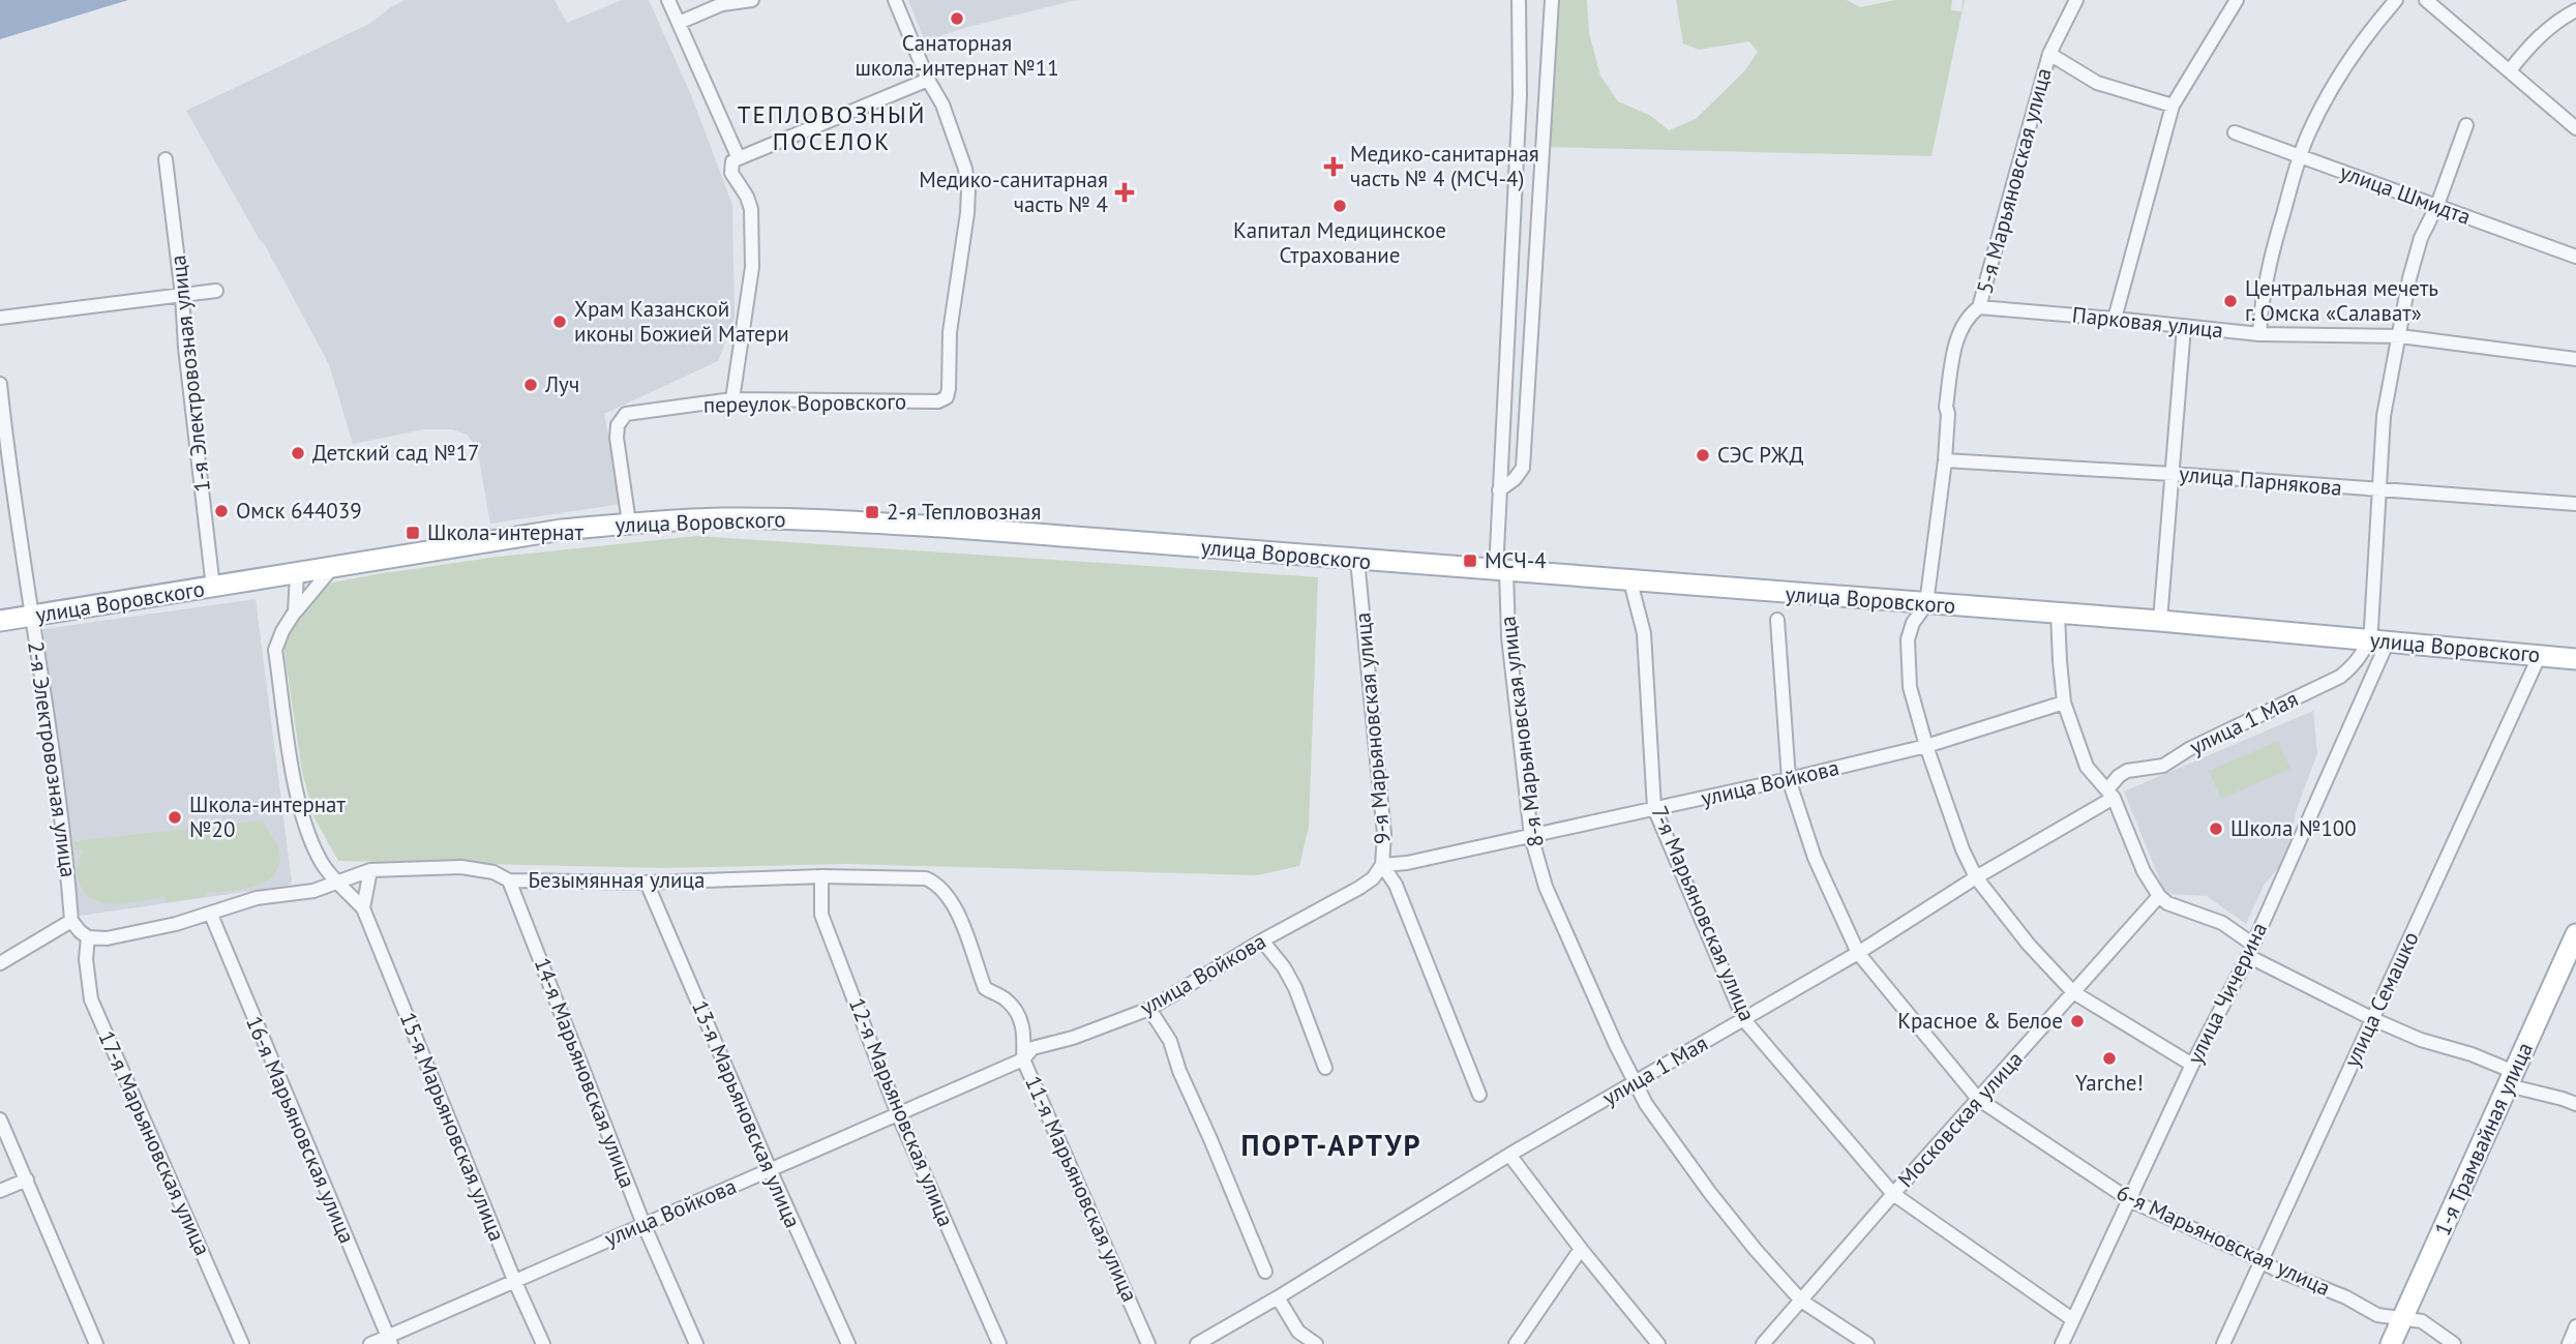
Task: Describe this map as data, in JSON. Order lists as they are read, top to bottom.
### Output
{
  "streets": {
    "main road": ["улица Воровского", "1-я Трамвайная улица"],
    "street": [
      "5-я Марьяновская улица",
      "улица Шмидта",
      "Парковая улица",
      "1-я Электровозная улица",
      "переулок Воровского",
      "улица Парнякова",
      "улица 1 Мая",
      "9-я Марьяновская улица",
      "8-я Марьяновская улица",
      "2-я Электровозная улица",
      "улица Войкова",
      "Безымянная улица",
      "7-я Марьяновская улица",
      "улица Чичерина",
      "улица Семашко",
      "14-я Марьяновская улица",
      "12-я Марьяновская улица",
      "13-я Марьяновская улица",
      "Московская улица",
      "15-я Марьяновская улица",
      "16-я Марьяновская улица",
      "17-я Марьяновская улица",
      "11-я Марьяновская улица",
      "6-я Марьяновская улица"
    ]
  },
  "crossings": [
    ["5-я Марьяновская улица", "Парковая улица"],
    ["5-я Марьяновская улица", "улица Парнякова"],
    ["5-я Марьяновская улица", "улица Воровского"],
    ["5-я Марьяновская улица", "улица 1 Мая"],
    ["5-я Марьяновская улица", "улица Войкова"],
    ["5-я Марьяновская улица", "улица Чичерина"],
    ["5-я Марьяновская улица", "Московская улица"],
    ["1-я Электровозная улица", "улица Воровского"],
    ["переулок Воровского", "улица Воровского"],
    ["улица Воровского", "улица 1 Мая"],
    ["улица Воровского", "9-я Марьяновская улица"],
    ["улица Воровского", "8-я Марьяновская улица"],
    ["улица Воровского", "2-я Электровозная улица"],
    ["улица Воровского", "7-я Марьяновская улица"],
    ["улица Воровского", "улица Чичерина"],
    ["улица Воровского", "улица Семашко"],
    ["улица 1 Мая", "8-я Марьяновская улица"],
    ["улица 1 Мая", "7-я Марьяновская улица"],
    ["улица 1 Мая", "улица Чичерина"],
    ["улица 1 Мая", "6-я Марьяновская улица"],
    ["9-я Марьяновская улица", "улица Войкова"],
    ["8-я Марьяновская улица", "улица Войкова"],
    ["8-я Марьяновская улица", "Московская улица"],
    ["улица Войкова", "7-я Марьяновская улица"],
    ["улица Войкова", "14-я Марьяновская улица"],
    ["улица Войкова", "12-я Марьяновская улица"],
    ["улица Войкова", "13-я Марьяновская улица"],
    ["улица Войкова", "15-я Марьяновская улица"],
    ["улица Войкова", "16-я Марьяновская улица"],
    ["улица Войкова", "11-я Марьяновская улица"],
    ["улица Войкова", "6-я Марьяновская улица"],
    ["Безымянная улица", "14-я Марьяновская улица"],
    ["Безымянная улица", "12-я Марьяновская улица"],
    ["Безымянная улица", "13-я Марьяновская улица"],
    ["Безымянная улица", "15-я Марьяновская улица"],
    ["Безымянная улица", "16-я Марьяновская улица"],
    ["Безымянная улица", "17-я Марьяновская улица"],
    ["Безымянная улица", "11-я Марьяновская улица"],
    ["7-я Марьяновская улица", "улица Чичерина"],
    ["7-я Марьяновская улица", "Московская улица"],
    ["улица Чичерина", "6-я Марьяновская улица"],
    ["улица Семашко", "6-я Марьяновская улица"],
    ["Московская улица", "6-я Марьяновская улица"],
    ["1-я Трамвайная улица", "6-я Марьяновская улица"]
  ],
  "districts": ["ТЕПЛОВОЗНЫЙ ПОСЕЛОК", "ПОРТ-АРТУР"],
  "places": {
    "other": [
      "Санаторная школа-интернат №11",
      "Капитал Медицинское Страхование",
      "Центральная мечеть г. Омска «Салават»",
      "Храм Казанской иконы Божией Матери",
      "Луч",
      "Детский сад №17",
      "СЭС РЖД",
      "Омск 644039",
      "Школа-интернат №20",
      "Школа №100",
      "Красное & Белое",
      "Yarche!"
    ],
    "health": ["Медико-санитарная часть № 4 (МСЧ-4)", "Медико-санитарная часть № 4"],
    "transit": ["2-я Тепловозная", "Школа-интернат", "МСЧ-4"]
  }
}
